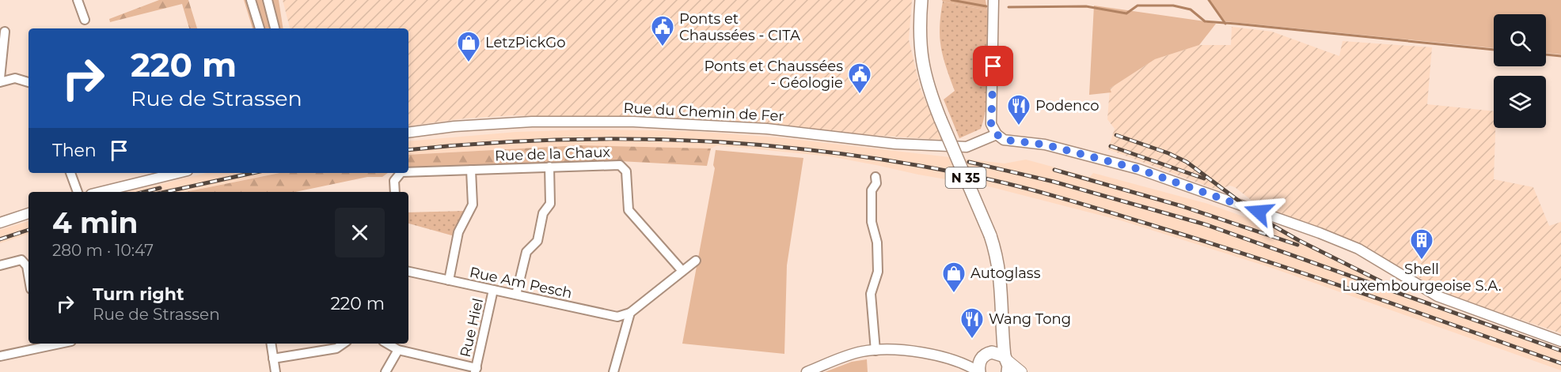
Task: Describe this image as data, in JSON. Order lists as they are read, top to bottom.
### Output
{
  "streets": {
    "main road": ["N 35"],
    "street": [
      "Rue du Chemin de Fer",
      "Rue de la Chaux",
      "Rue Am Pesch",
      "Rue Hiel"
    ]
  },
  "crossings": [
    ["Rue Am Pesch", "Rue Hiel"]
  ],
  "places": {
    "public building": ["Ponts et Chaussées - CITA", "Ponts et Chaussées - Géologie"],
    "shop": ["LetzPickGo", "Autoglass"],
    "restaurant": ["Podenco", "Wang Tong"],
    "building": ["Shell Luxembourgeoise S.A."]
  },
  "page": {
    "turn": ["220 m", "Rue de Strassen"],
    "then": "Then",
    "heading": ["4 min", "280 m · 10:47"],
    "list": [
      {
        "name": "Turn right",
        "note": "Rue de Strassen",
        "value": "220 m"
      }
    ]
  }
}
